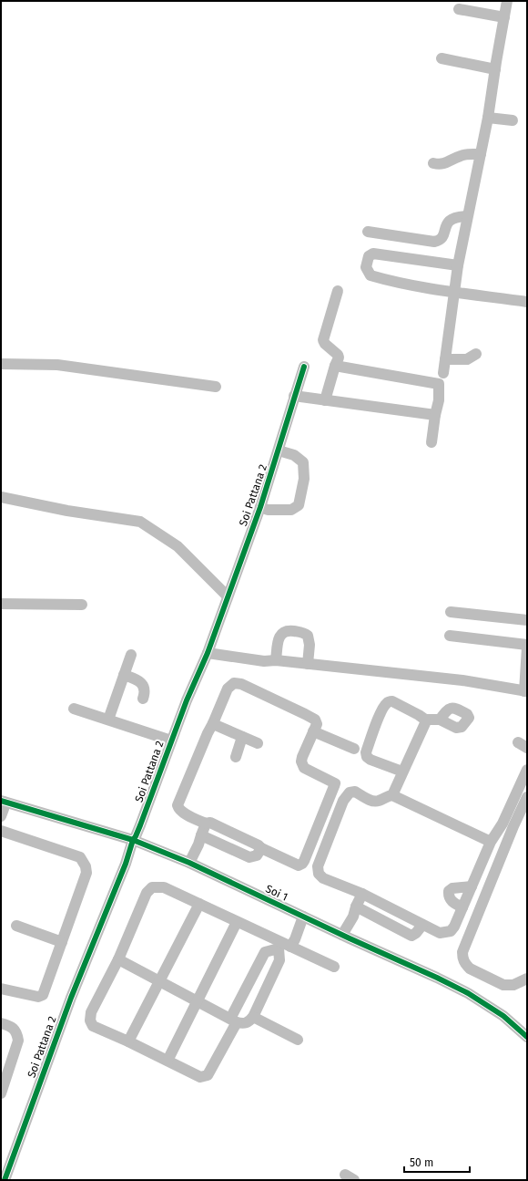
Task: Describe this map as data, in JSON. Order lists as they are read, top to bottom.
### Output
{
  "streets": {
    "street": ["Soi Pattana 2", "Soi 1"]
  },
  "crossings": [
    ["Soi Pattana 2", "Soi 1"]
  ],
  "scale_bar": "50 m"
}
